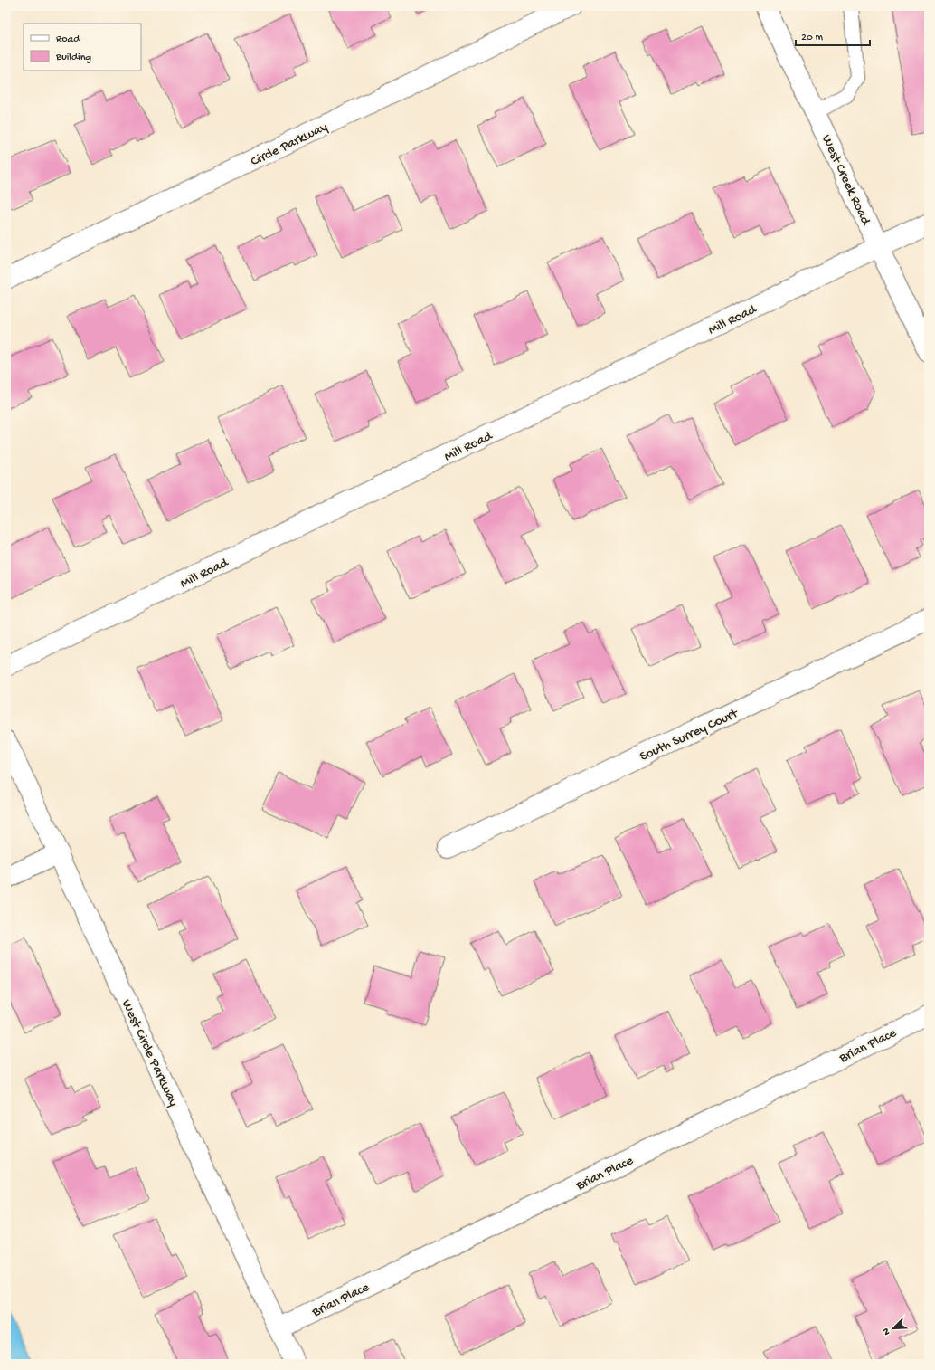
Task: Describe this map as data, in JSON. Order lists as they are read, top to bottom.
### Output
{
  "streets": {
    "street": [
      "Circle Parkway",
      "West Creek Road",
      "Mill Road",
      "South Surrey Court",
      "Brian Place",
      "West Circle Parkway"
    ]
  },
  "crossings": [
    ["West Creek Road", "Mill Road"],
    ["Brian Place", "West Circle Parkway"]
  ],
  "legend": ["Road", "Building"],
  "scale_bar": "20 m",
  "north": "bottom left"
}
